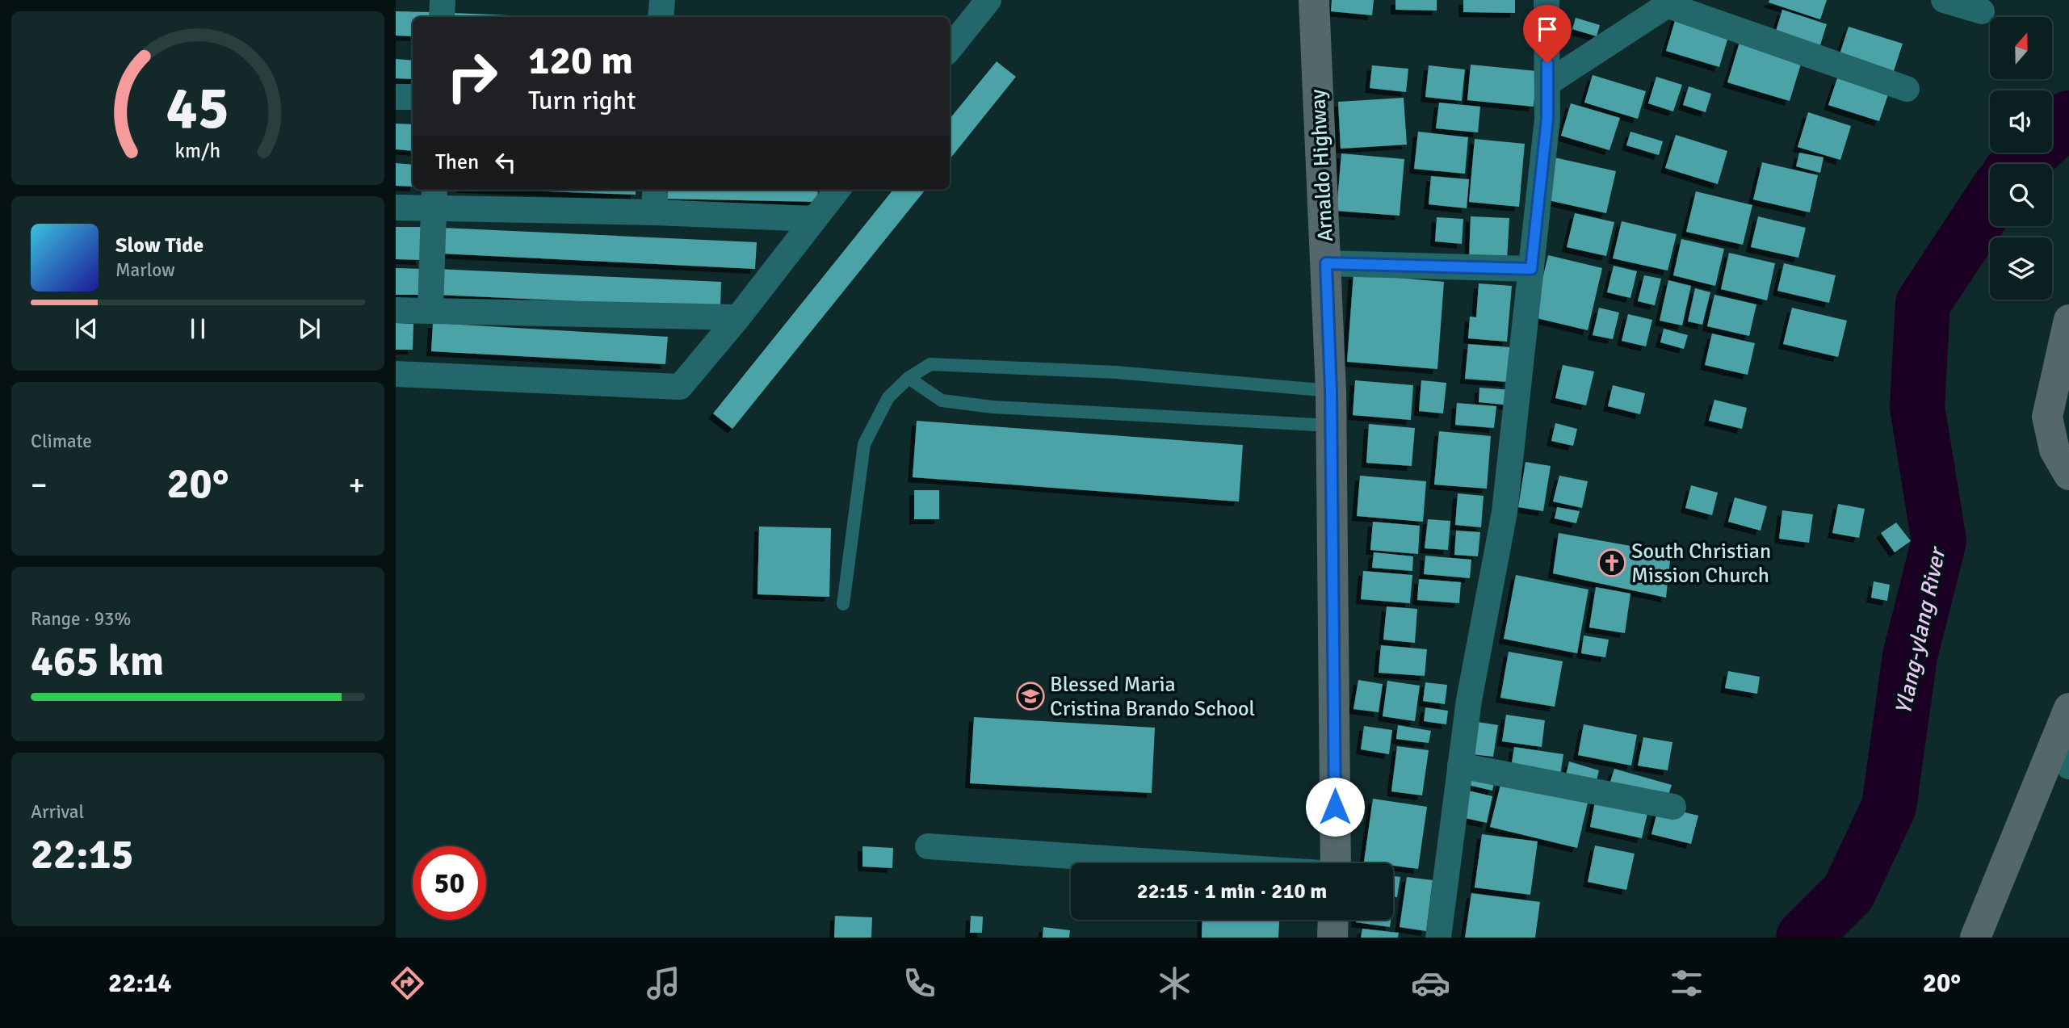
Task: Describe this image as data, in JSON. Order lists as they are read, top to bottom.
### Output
{
  "streets": {
    "main road": ["Arnaldo Highway"]
  },
  "water": ["Ylang-ylang River"],
  "places": {
    "church": ["South Christian Mission Church"],
    "school or university": ["Blessed Maria Cristina Brando School"]
  },
  "north": "top",
  "page": {
    "turn": ["120 m", "Turn right"],
    "then": "Then",
    "song": ["Slow Tide", "Marlow"],
    "tile": [
      "Climate",
      ["Range · 93%", "465 km"],
      ["Arrival", "22:15"]
    ],
    "heat": ["−", "20°", "+"],
    "limit": "50",
    "trip": "22:15 · 1 min · 210 m",
    "tabs": ["22:14", "20°"],
    "gauge": ["45", "km/h"]
  }
}
